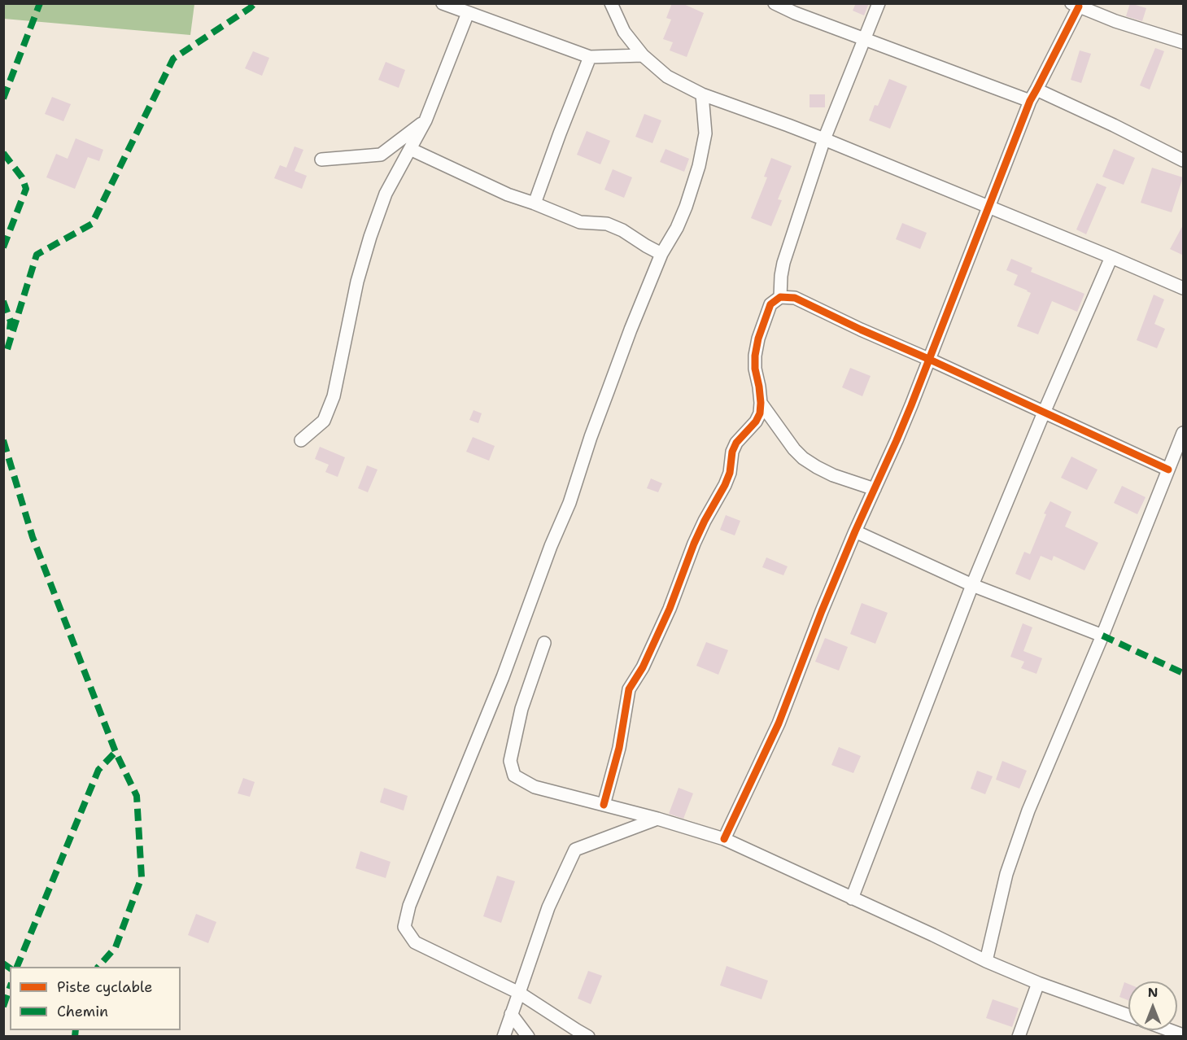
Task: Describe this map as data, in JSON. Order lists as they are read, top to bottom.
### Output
{
  "legend": ["Piste cyclable", "Chemin"],
  "north": "top"
}
